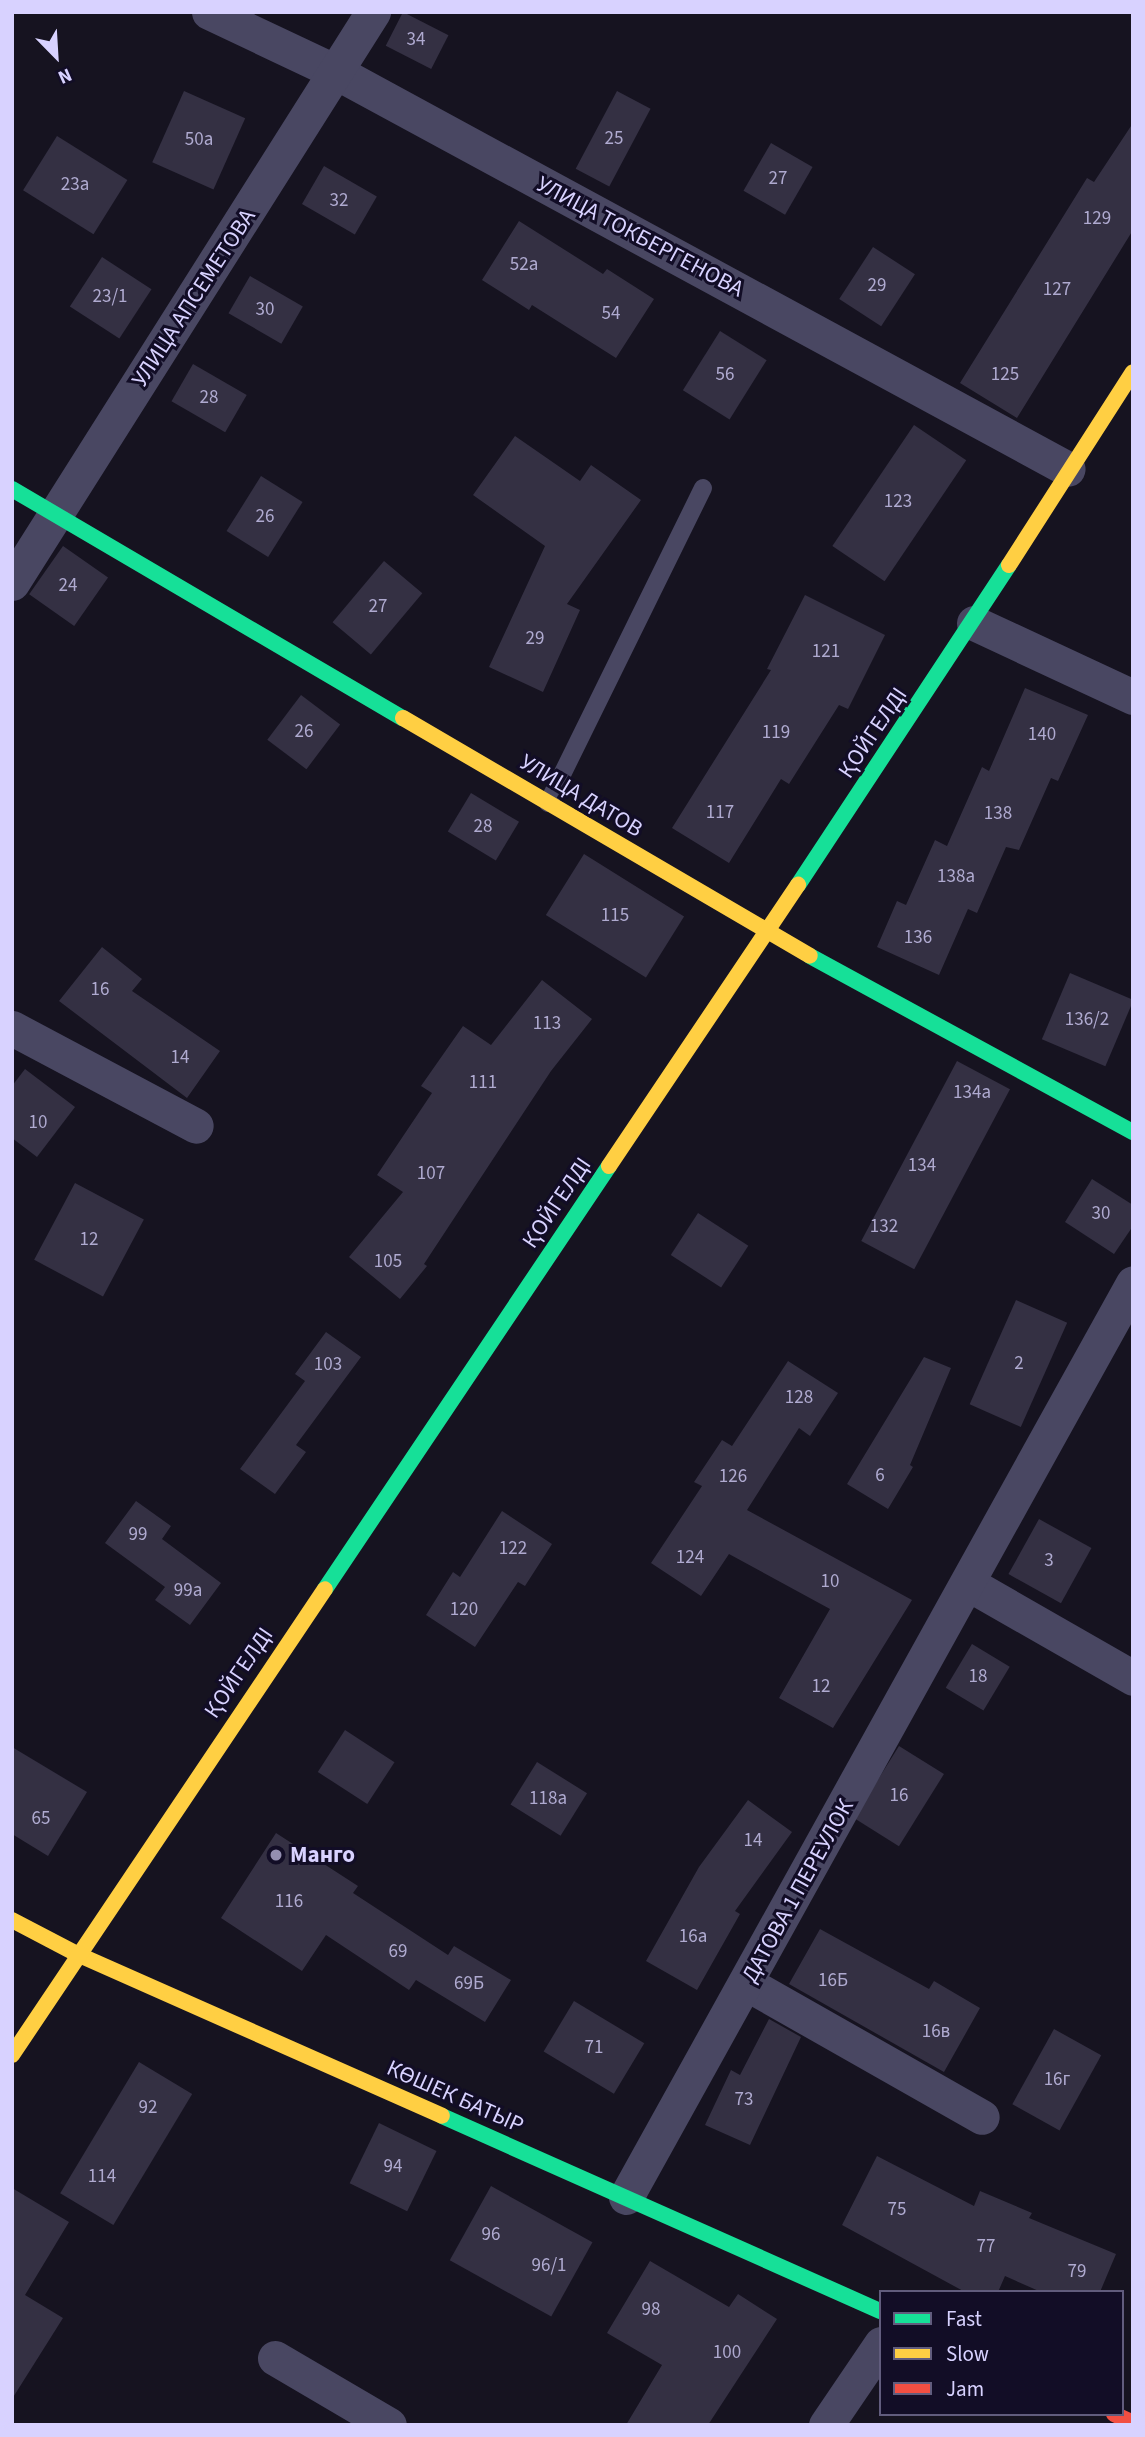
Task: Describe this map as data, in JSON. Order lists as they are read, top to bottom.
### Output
{
  "streets": {
    "street": [
      "УЛИЦА ТОКБЕРГЕНОВА",
      "УЛИЦА АПСЕМЕТОВА",
      "ҚОЙГЕЛДІ",
      "УЛИЦА ДАТОВ",
      "ДАТОВА 1 ПЕРЕУЛОК",
      "КӨШЕК БАТЫР"
    ]
  },
  "crossings": [
    ["УЛИЦА ТОКБЕРГЕНОВА", "УЛИЦА АПСЕМЕТОВА"],
    ["УЛИЦА ТОКБЕРГЕНОВА", "ҚОЙГЕЛДІ"],
    ["УЛИЦА АПСЕМЕТОВА", "УЛИЦА ДАТОВ"],
    ["ҚОЙГЕЛДІ", "УЛИЦА ДАТОВ"],
    ["ҚОЙГЕЛДІ", "КӨШЕК БАТЫР"],
    ["ДАТОВА 1 ПЕРЕУЛОК", "КӨШЕК БАТЫР"]
  ],
  "places": ["Манго"],
  "house_numbers": [
    "34",
    "25",
    "50а",
    "27",
    "23а",
    "32",
    "129",
    "52а",
    "29",
    "127",
    "23/1",
    "30",
    "54",
    "56",
    "125",
    "28",
    "123",
    "26",
    "24",
    "27",
    "29",
    "121",
    "26",
    "119",
    "140",
    "117",
    "138",
    "28",
    "138а",
    "115",
    "136",
    "16",
    "136/2",
    "113",
    "14",
    "111",
    "134а",
    "10",
    "134",
    "107",
    "30",
    "132",
    "12",
    "105",
    "2",
    "103",
    "128",
    "6",
    "126",
    "99",
    "122",
    "124",
    "3",
    "10",
    "99а",
    "120",
    "18",
    "12",
    "16",
    "118а",
    "65",
    "14",
    "116",
    "16а",
    "69",
    "16Б",
    "69Б",
    "16в",
    "71",
    "16г",
    "73",
    "92",
    "94",
    "114",
    "75",
    "96",
    "77",
    "96/1",
    "79",
    "98",
    "100"
  ],
  "legend": ["Fast", "Slow", "Jam"],
  "north": "bottom right"
}
